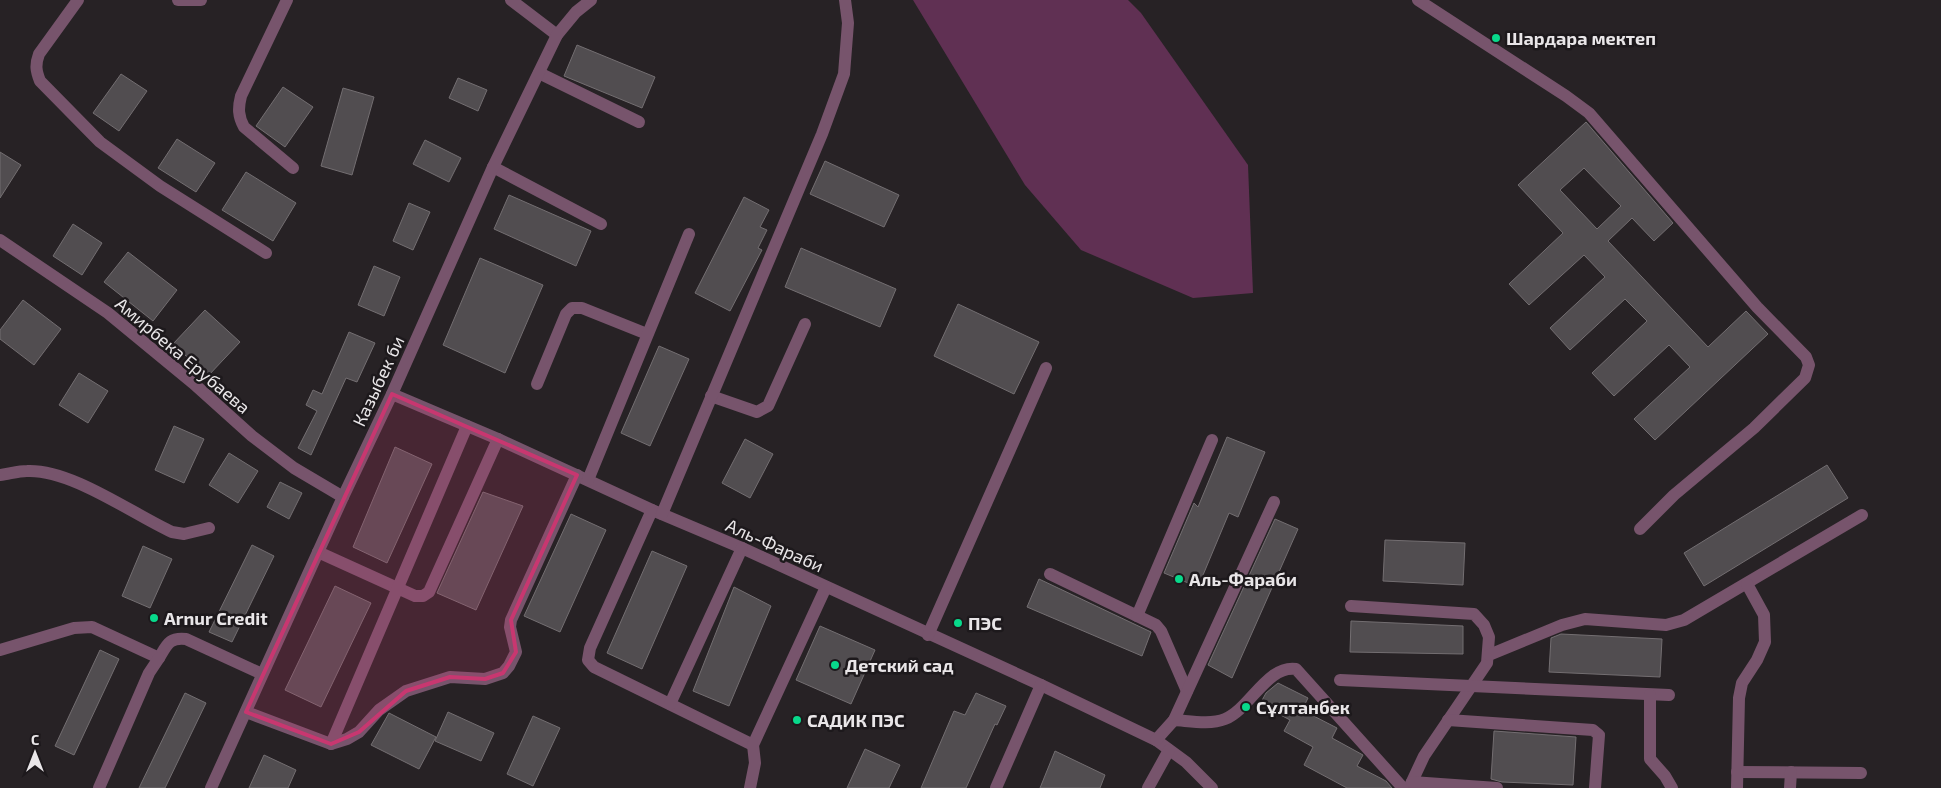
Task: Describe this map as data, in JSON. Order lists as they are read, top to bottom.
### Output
{
  "streets": {
    "street": ["Амирбека Ерубаева", "Казыбек би", "Аль-Фараби"]
  },
  "crossings": [
    ["Амирбека Ерубаева", "Казыбек би"],
    ["Казыбек би", "Аль-Фараби"]
  ],
  "places": [
    "Шардара мектеп",
    "Аль-Фараби",
    "Arnur Credit",
    "ПЭС",
    "Детский сад",
    "Сұлтанбек",
    "САДИК ПЭС"
  ],
  "north": "top"
}
